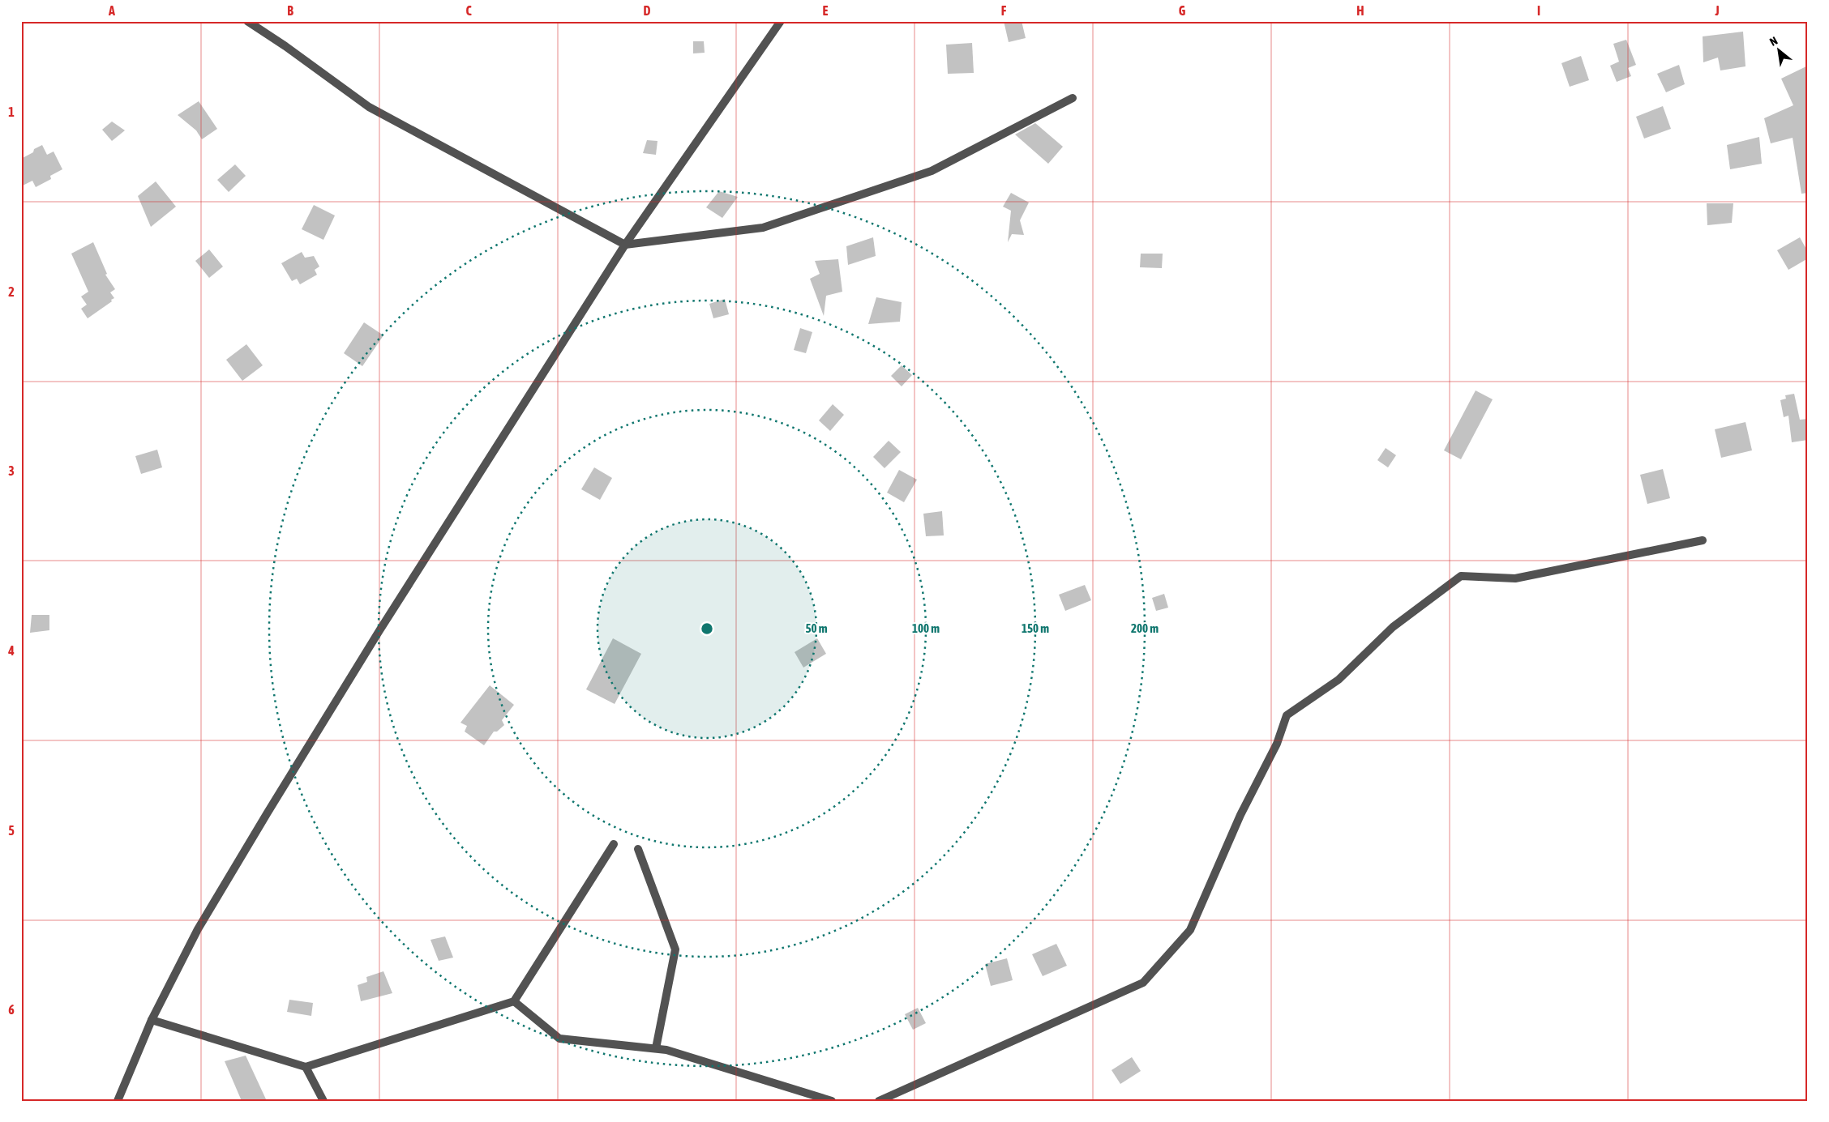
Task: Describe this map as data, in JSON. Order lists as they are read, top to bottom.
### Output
{
  "north": "top left",
  "grid": {
    "columns": [
      "A",
      "B",
      "C",
      "D",
      "E",
      "F",
      "G",
      "H",
      "I",
      "J"
    ],
    "rows": [
      "1",
      "2",
      "3",
      "4",
      "5",
      "6"
    ]
  },
  "rings": [
    "50 m",
    "100 m",
    "150 m",
    "200 m"
  ]
}
